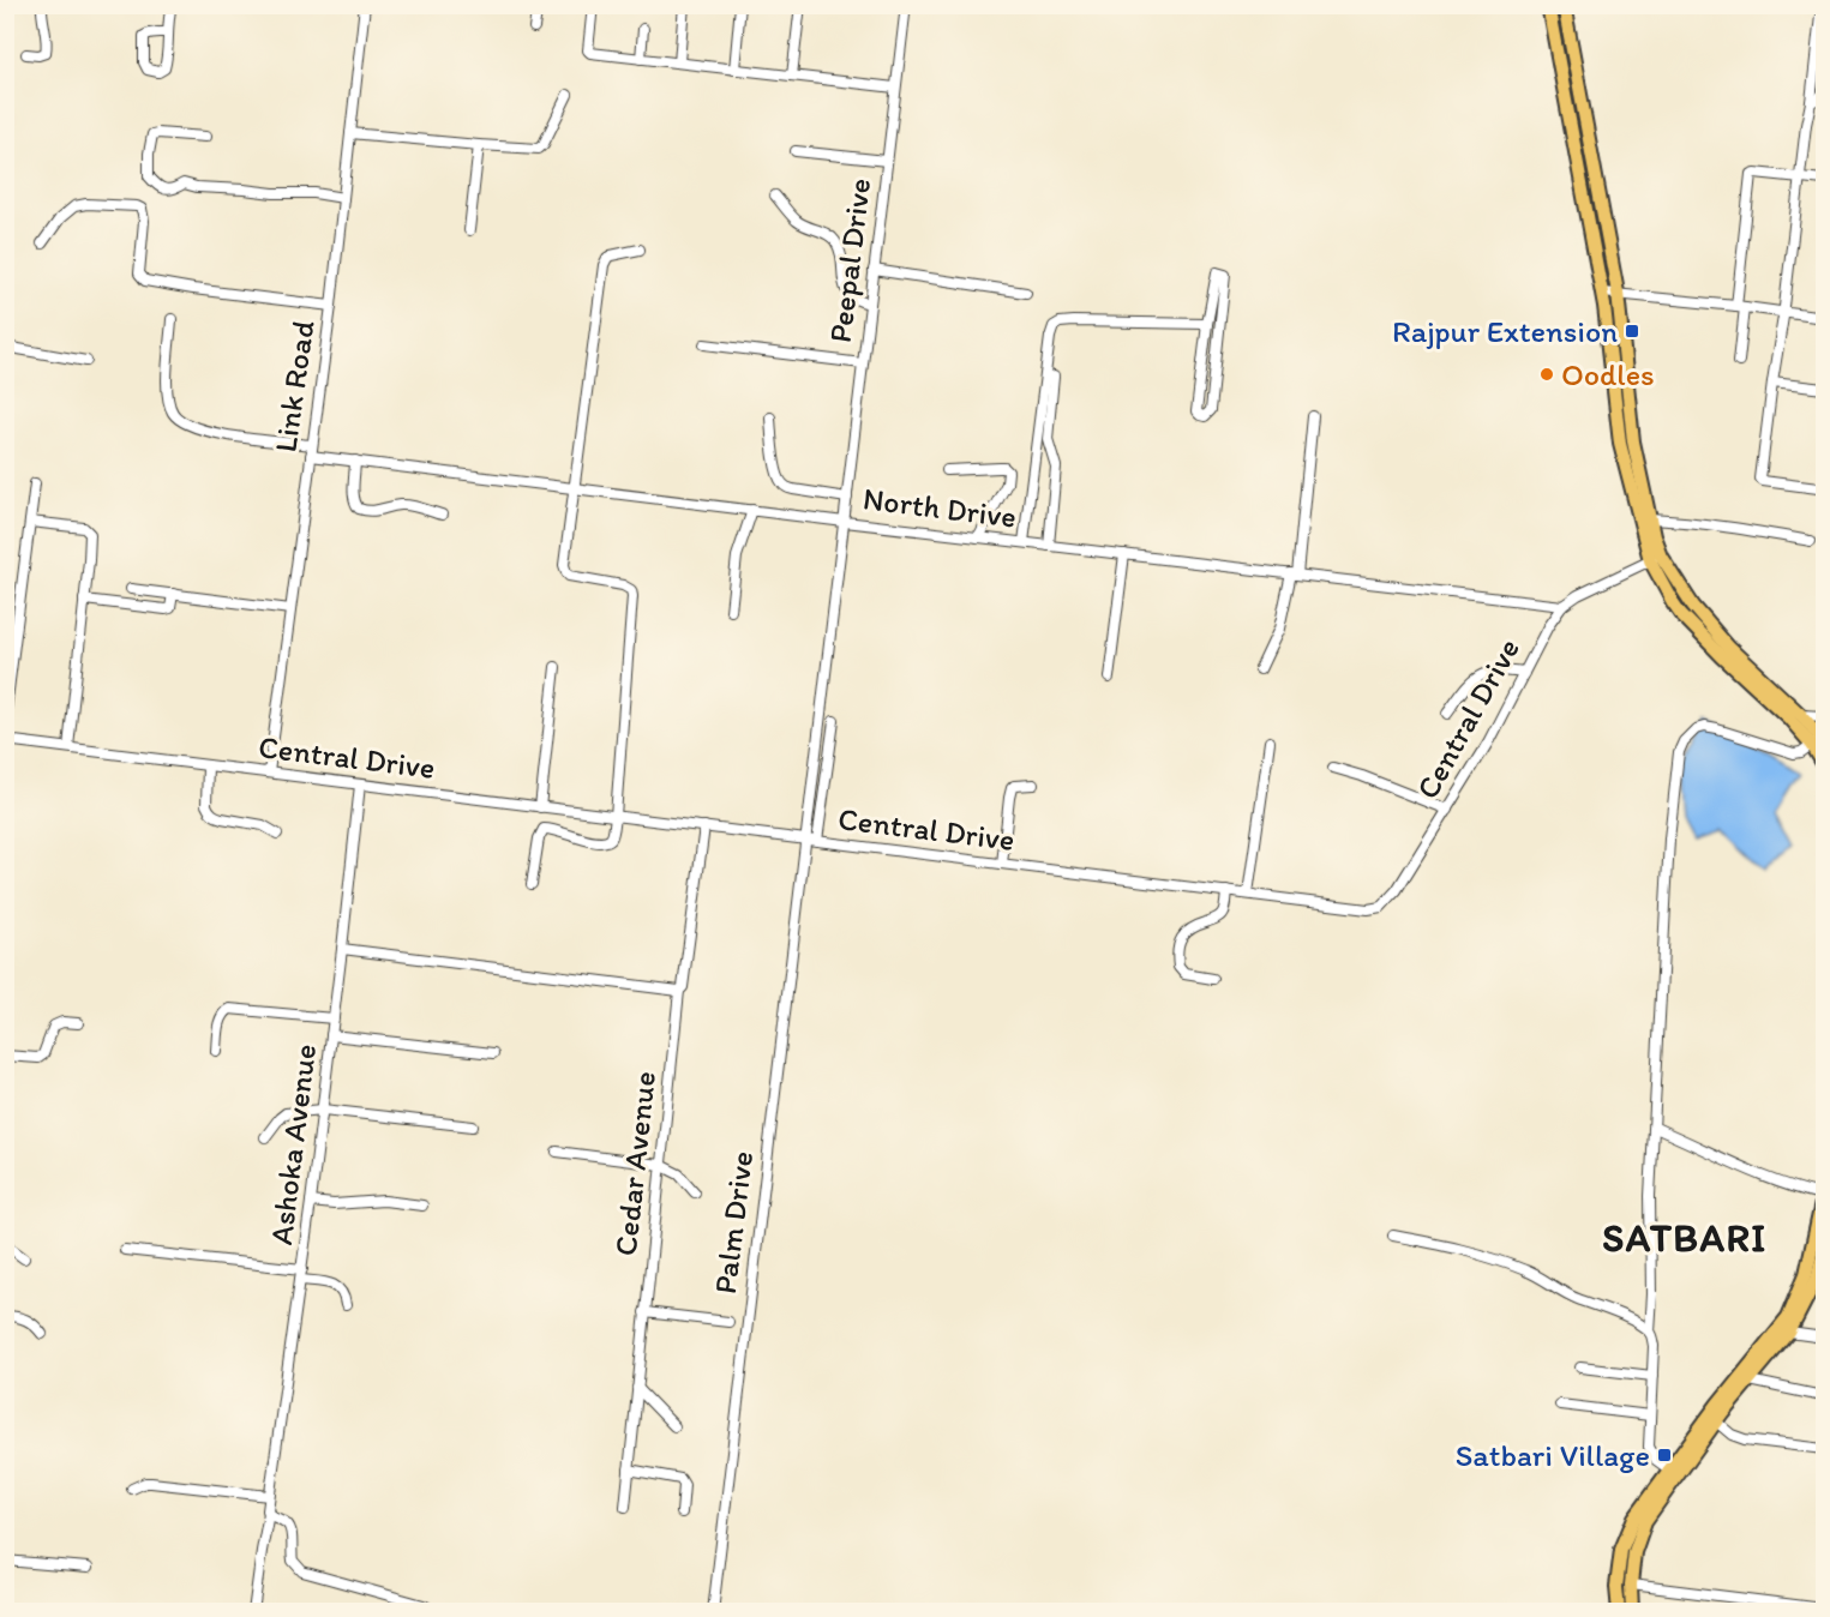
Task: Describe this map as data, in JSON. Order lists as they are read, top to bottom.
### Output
{
  "streets": {
    "street": [
      "Peepal Drive",
      "Link Road",
      "North Drive",
      "Central Drive",
      "Ashoka Avenue",
      "Cedar Avenue",
      "Palm Drive"
    ]
  },
  "crossings": [
    ["Peepal Drive", "North Drive"],
    ["Peepal Drive", "Palm Drive"],
    ["Link Road", "North Drive"],
    ["Link Road", "Central Drive"],
    ["North Drive", "Central Drive"],
    ["North Drive", "Palm Drive"],
    ["Central Drive", "Ashoka Avenue"],
    ["Central Drive", "Cedar Avenue"],
    ["Central Drive", "Palm Drive"]
  ],
  "districts": ["SATBARI"],
  "places": {
    "transit": ["Rajpur Extension", "Satbari Village"],
    "other": ["Oodles"]
  }
}
